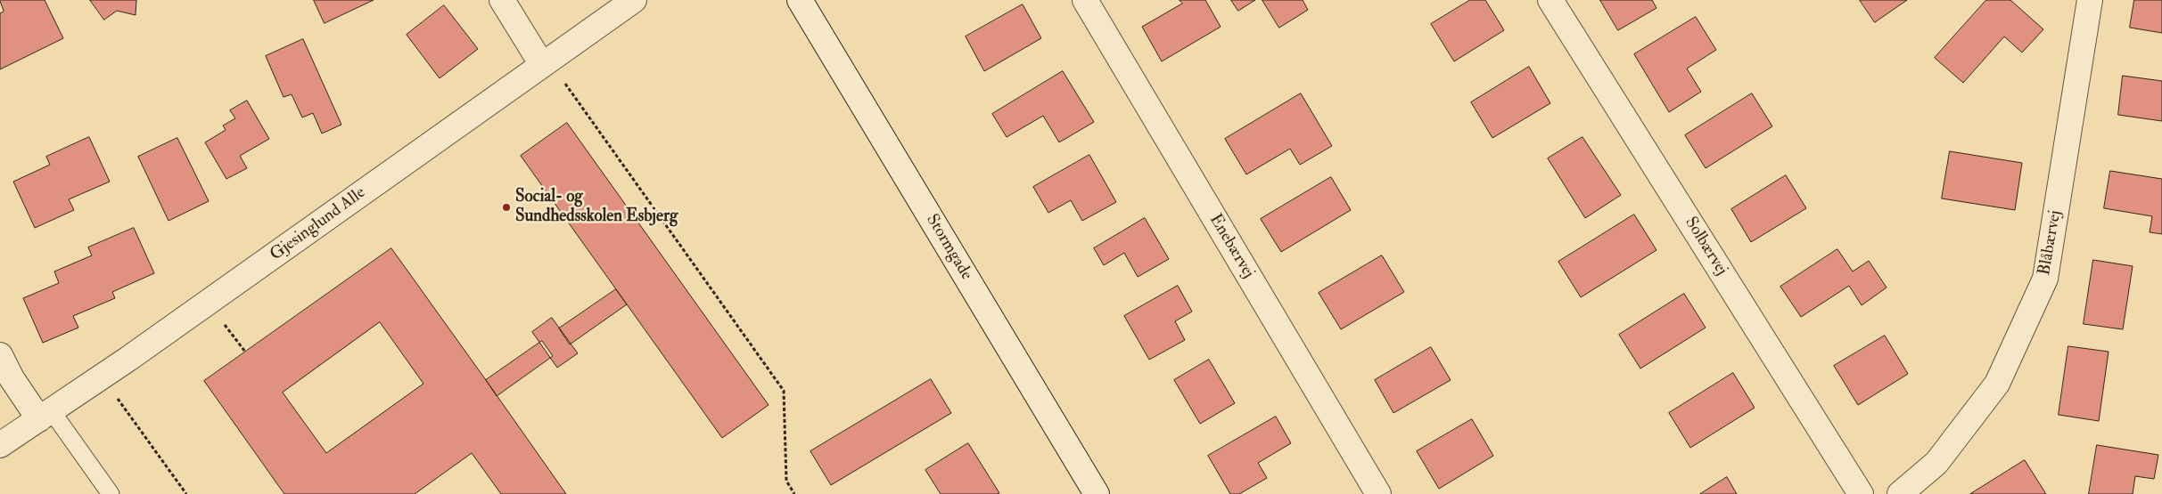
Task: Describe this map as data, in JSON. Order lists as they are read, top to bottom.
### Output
{
  "streets": {
    "street": [
      "Gjesinglund Alle",
      "Blåbærvej",
      "Enebærvej",
      "Solbærvej",
      "Stormgade"
    ]
  },
  "places": ["Social- og Sundhedsskolen Esbjerg"]
}
